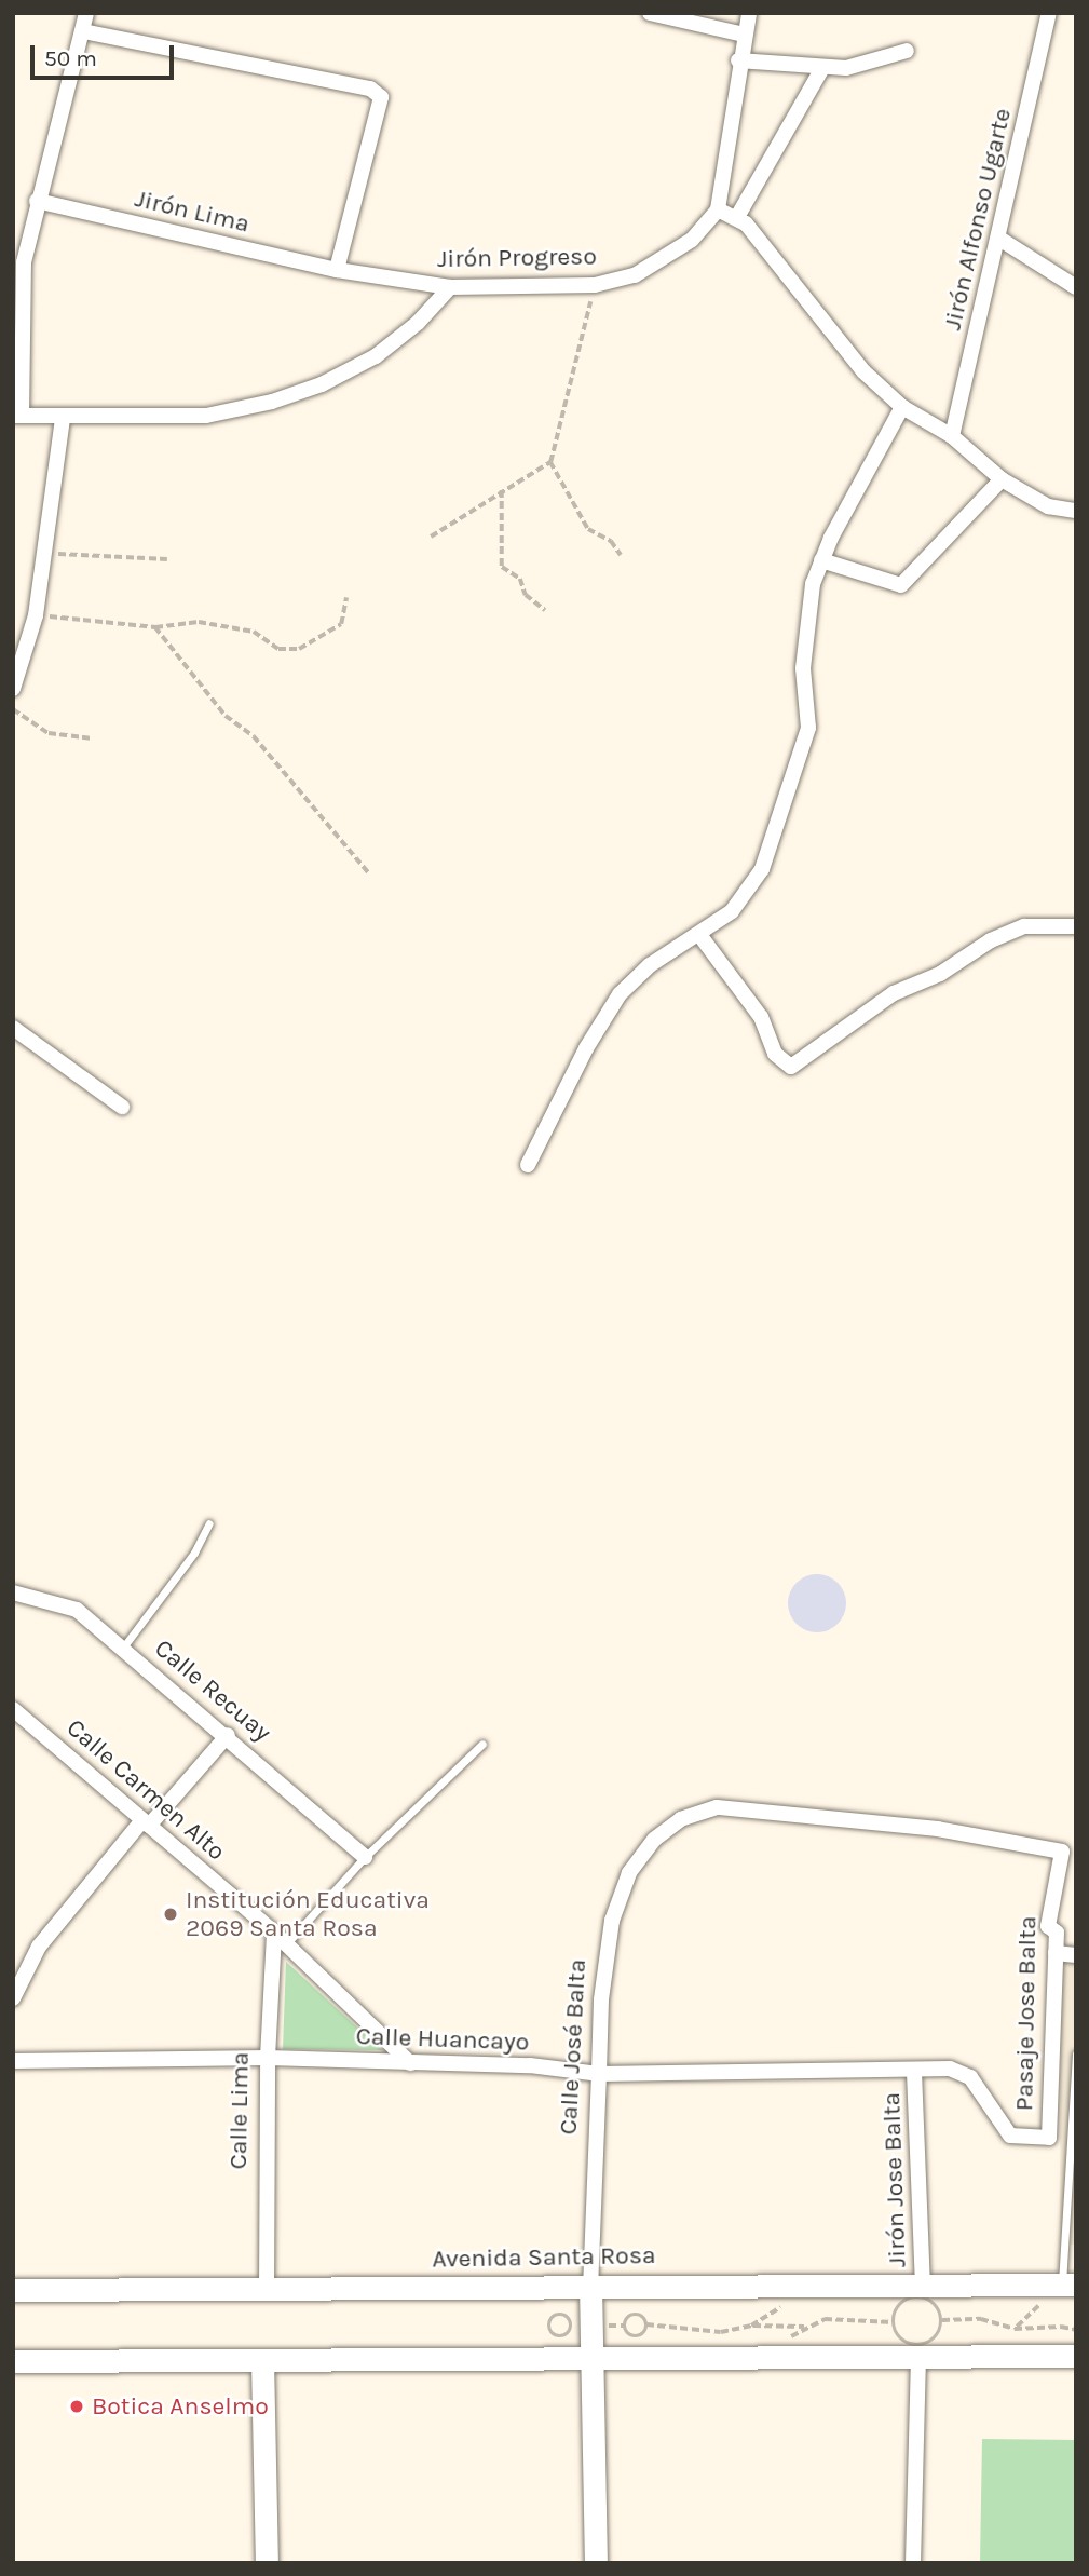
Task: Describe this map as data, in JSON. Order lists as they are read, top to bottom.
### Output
{
  "streets": {
    "street": [
      "Jirón Lima",
      "Jirón Alfonso Ugarte",
      "Jirón Progreso",
      "Calle Recuay",
      "Calle Carmen Alto",
      "Pasaje Jose Balta",
      "Calle Huancayo",
      "Calle José Balta",
      "Calle Lima",
      "Jirón Jose Balta",
      "Avenida Santa Rosa"
    ]
  },
  "crossings": [
    ["Jirón Lima", "Jirón Progreso"],
    ["Calle Carmen Alto", "Calle Huancayo"],
    ["Calle Carmen Alto", "Calle Lima"],
    ["Pasaje Jose Balta", "Calle Huancayo"],
    ["Pasaje Jose Balta", "Calle José Balta"],
    ["Pasaje Jose Balta", "Jirón Jose Balta"],
    ["Calle Huancayo", "Calle José Balta"],
    ["Calle Huancayo", "Calle Lima"],
    ["Calle Huancayo", "Jirón Jose Balta"],
    ["Calle José Balta", "Avenida Santa Rosa"],
    ["Calle Lima", "Avenida Santa Rosa"],
    ["Jirón Jose Balta", "Avenida Santa Rosa"]
  ],
  "places": ["Institución Educativa 2069 Santa Rosa", "Botica Anselmo"],
  "scale_bar": "50 m"
}
